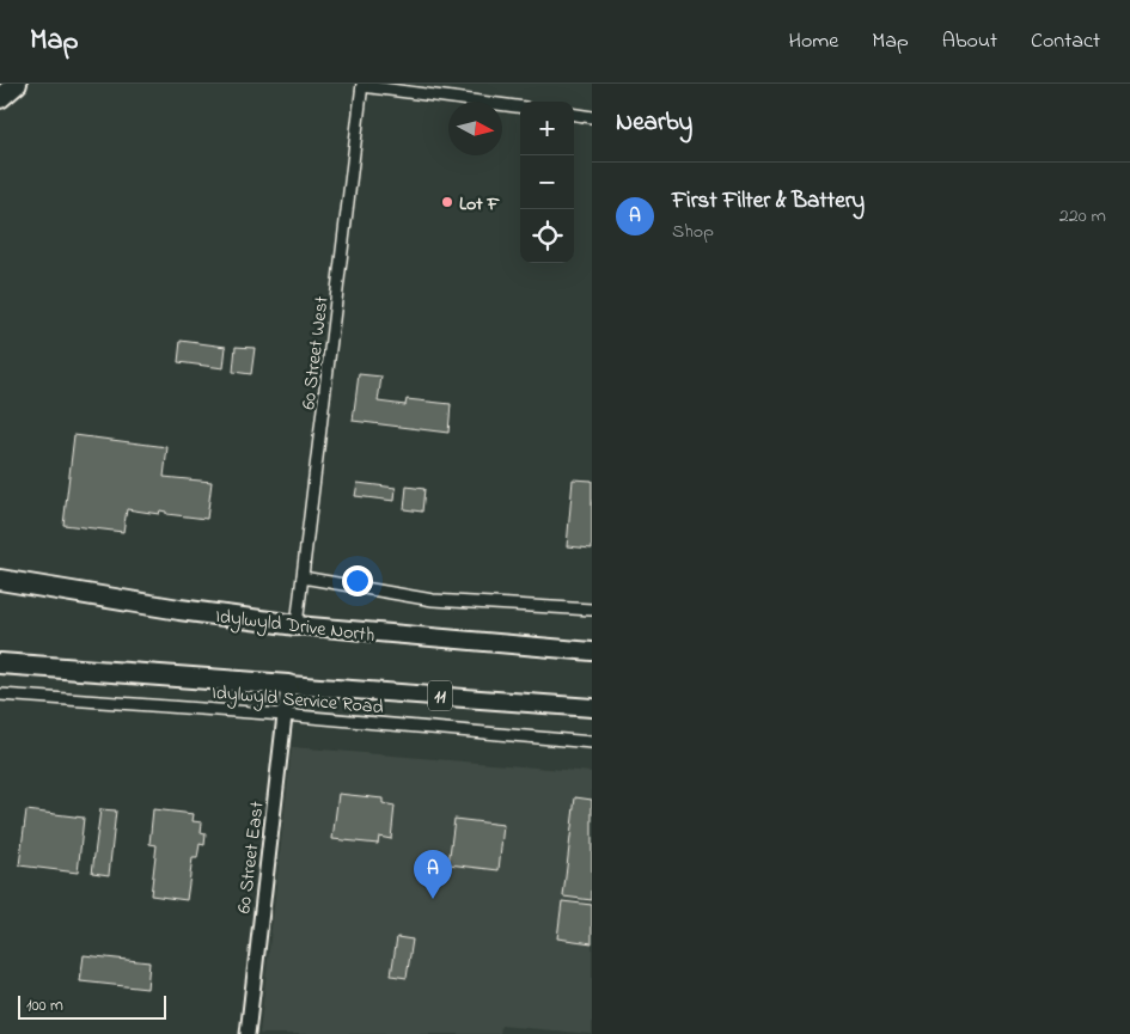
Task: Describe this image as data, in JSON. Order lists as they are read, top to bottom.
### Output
{
  "streets": {
    "highway": ["Idylwyld Drive North", "11"],
    "street": ["60 Street West", "Idylwyld Service Road", "60 Street East"]
  },
  "crossings": [
    ["60 Street West", "Idylwyld Drive North"],
    ["11", "60 Street East"],
    ["Idylwyld Service Road", "60 Street East"]
  ],
  "places": ["Lot F"],
  "scale_bar": "100 m",
  "north": "right",
  "page": {
    "header": "Map",
    "nav": [
      "Home",
      "Map",
      "About",
      "Contact"
    ],
    "heading": "Nearby",
    "map_buttons": ["+", "−"],
    "list": [
      {
        "mark": "A",
        "name": "First Filter & Battery",
        "note": "Shop",
        "value": "220 m"
      }
    ],
    "pins": "A",
    "scale": "100 m"
  }
}
